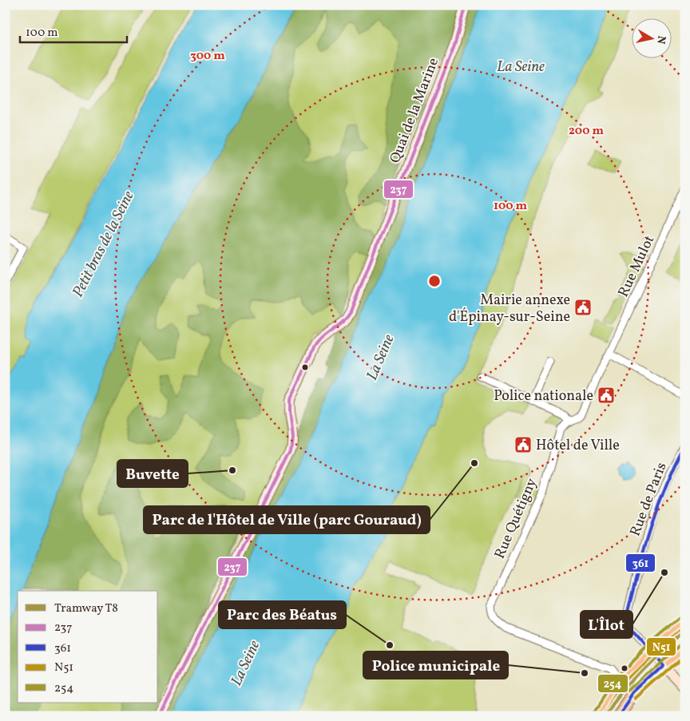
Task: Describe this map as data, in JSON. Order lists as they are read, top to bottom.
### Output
{
  "streets": {
    "street": [
      "Quai de la Marine",
      "Rue Mulot",
      "Rue de Paris",
      "Rue Quétigny"
    ]
  },
  "crossings": [
    ["Rue Mulot", "Rue Quétigny"]
  ],
  "water": ["La Seine", "Petit bras de la Seine"],
  "places": {
    "public building": ["Mairie annexe d'Épinay-sur-Seine", "Police nationale", "Hôtel de Ville"],
    "other": [
      "Parc de l'Hôtel de Ville (parc Gouraud)",
      "Buvette",
      "L'Îlot",
      "Parc des Béatus",
      "Police municipale"
    ]
  },
  "lines": [
    "transit line 237",
    "transit line 361",
    "transit line 254",
    "transit line N51",
    "tram line T8"
  ],
  "legend": [
    "Tramway T8",
    "237",
    "361",
    "N51",
    "254"
  ],
  "scale_bar": "100 m",
  "north": "right",
  "rings": ["300 m", "200 m", "100 m"]
}
